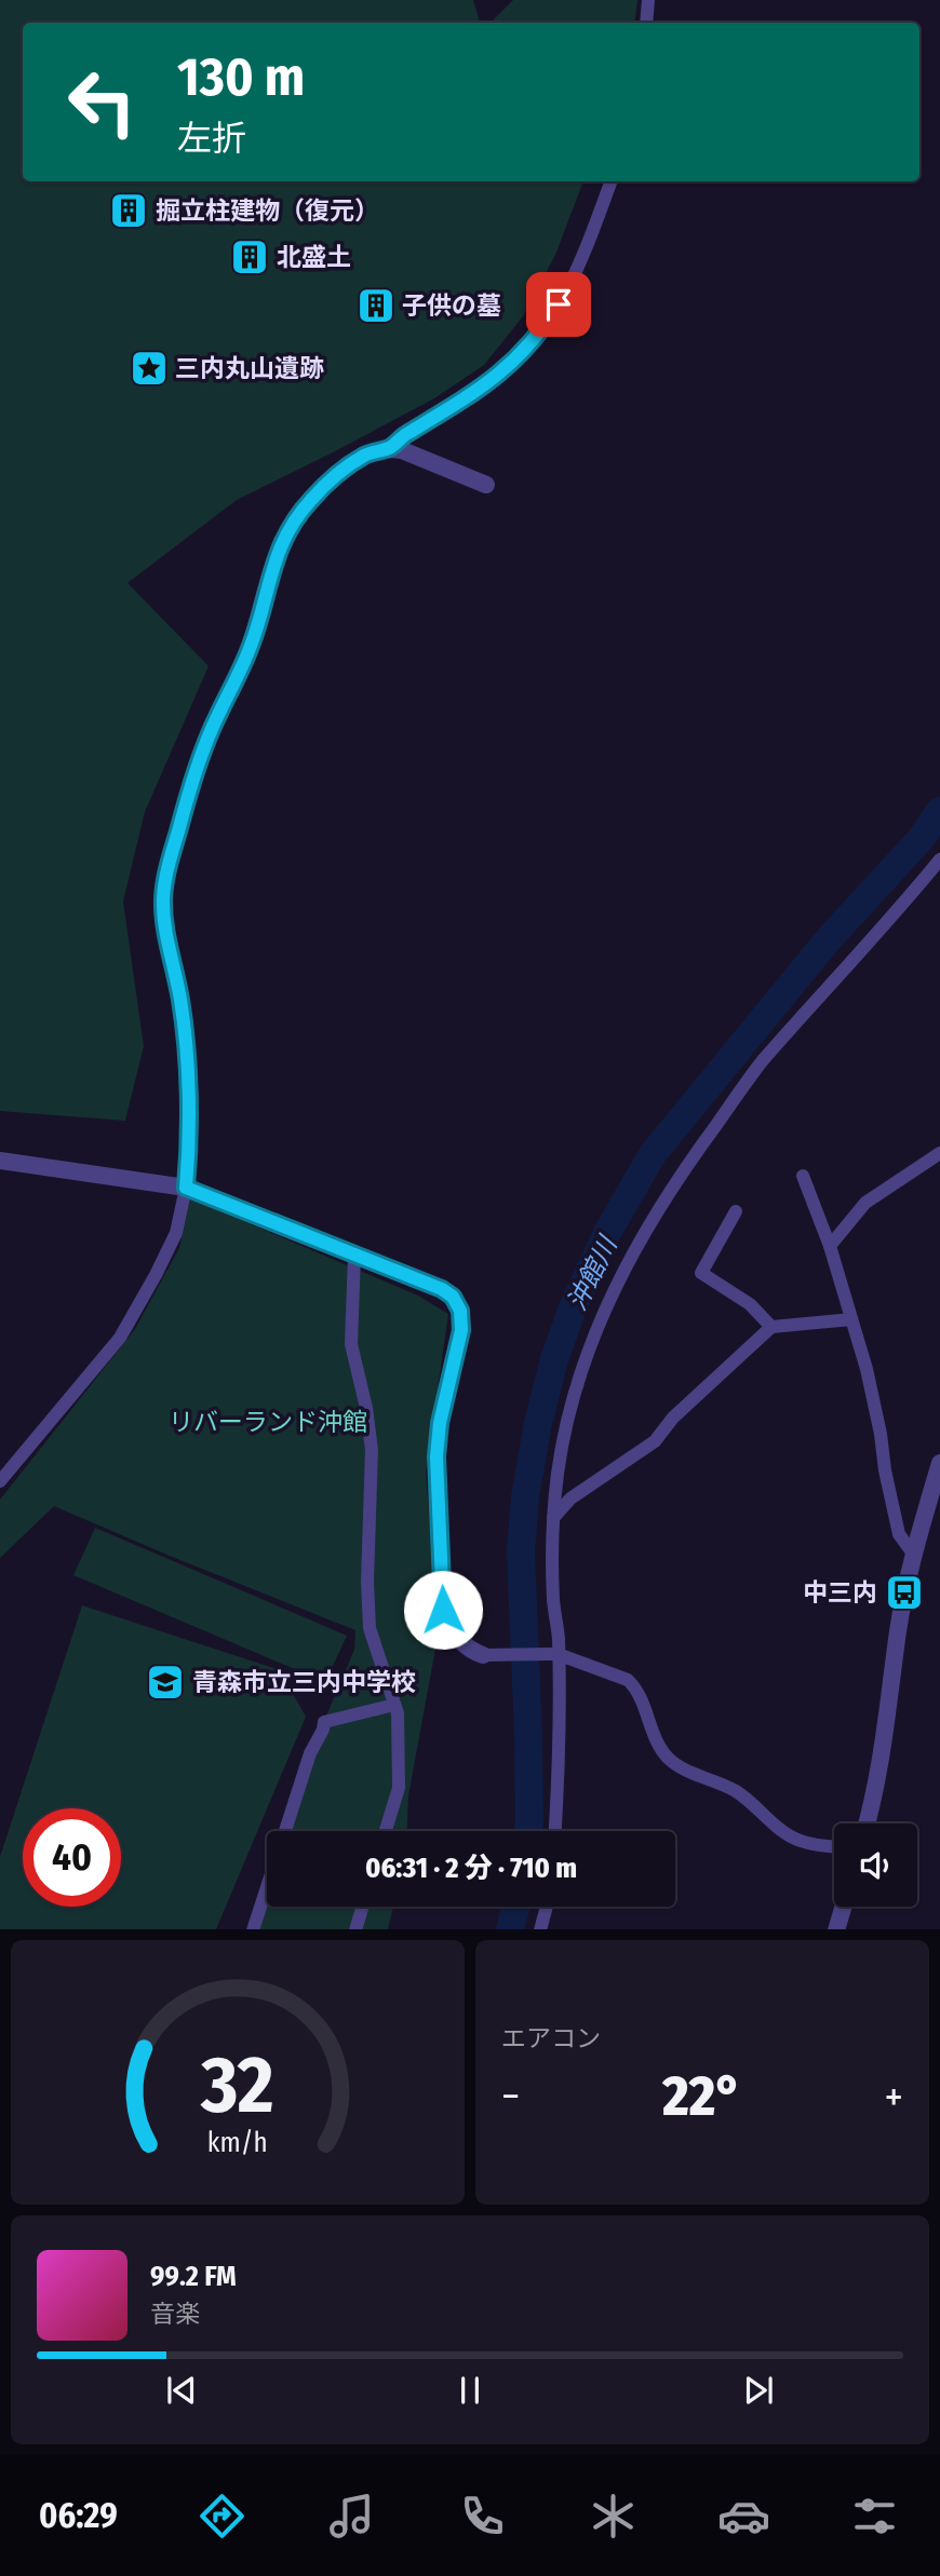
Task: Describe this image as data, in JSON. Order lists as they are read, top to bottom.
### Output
{
  "water": ["沖館川"],
  "parks": ["リバーランド沖館"],
  "places": {
    "building": ["掘立柱建物（復元）", "北盛土", "子供の墓"],
    "place": ["三内丸山遺跡"],
    "bus stop": ["中三内"],
    "school or university": ["青森市立三内中学校"]
  },
  "page": {
    "turn": ["130 m", "左折"],
    "limit": "40",
    "trip": "06:31 · 2 分 · 710 m",
    "tile": "エアコン",
    "heat": ["−", "22°", "+"],
    "song": ["99.2 FM", "音楽"],
    "tabs": "06:29",
    "gauge": ["32", "km/h"]
  }
}
